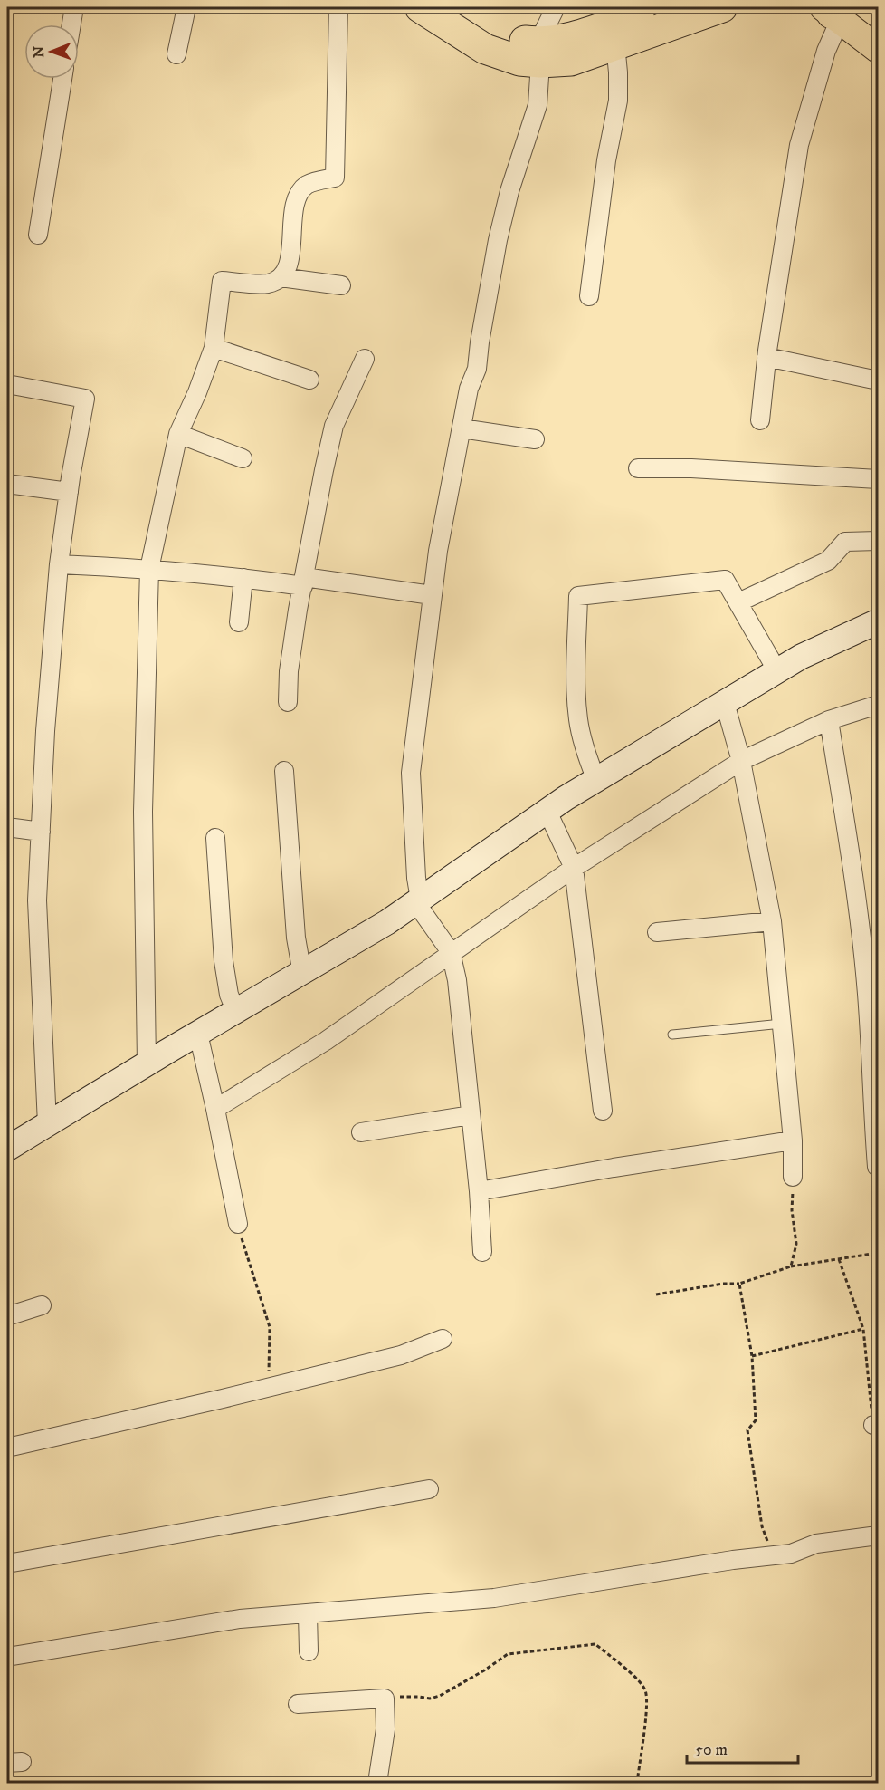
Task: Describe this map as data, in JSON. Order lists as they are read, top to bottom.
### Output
{
  "scale_bar": "50 m",
  "north": "left"
}
